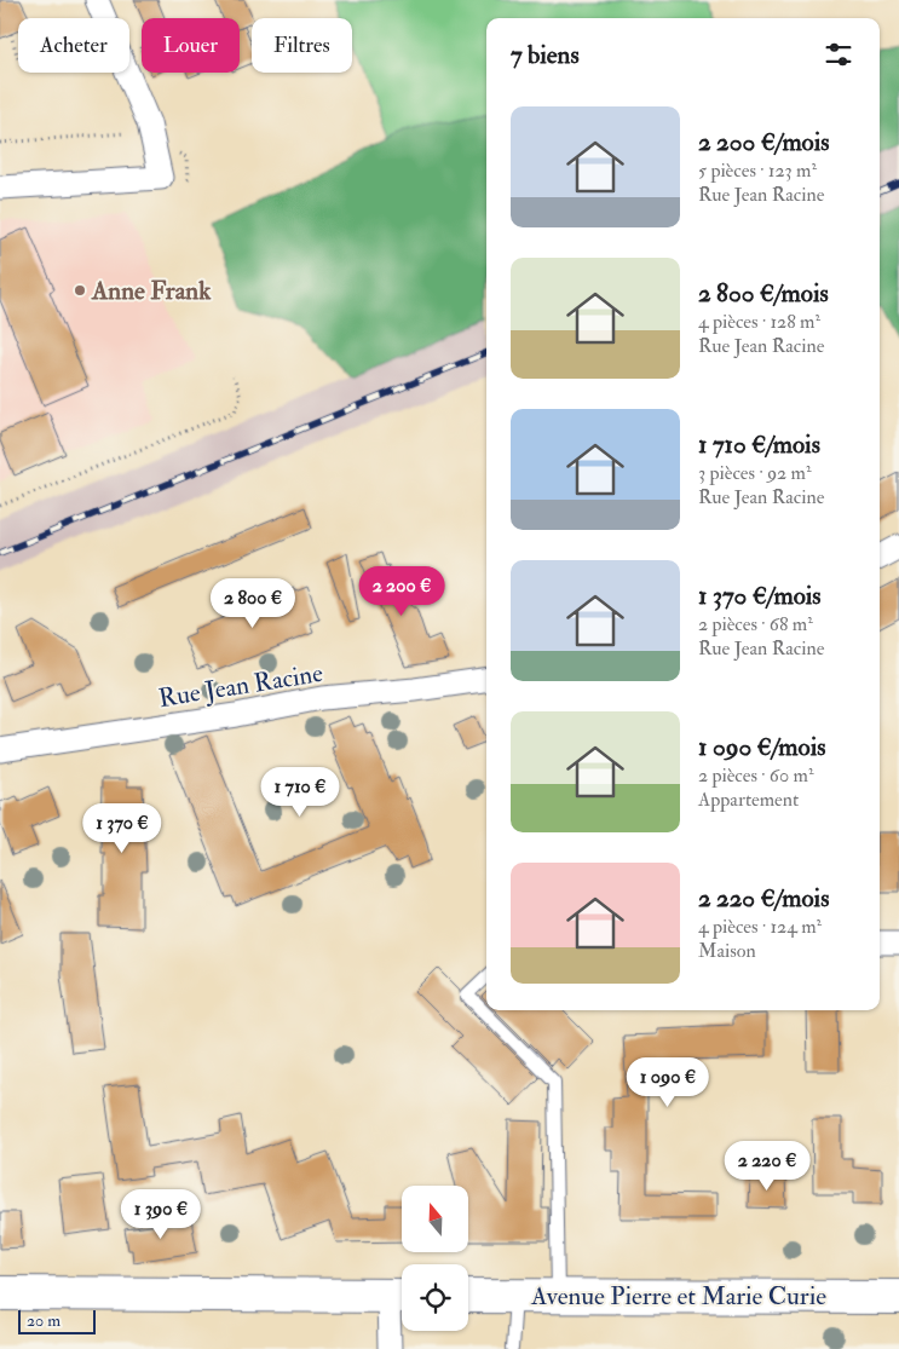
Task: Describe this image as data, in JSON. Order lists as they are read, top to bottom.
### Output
{
  "streets": {
    "main road": ["Avenue Pierre et Marie Curie"],
    "street": ["Rue Jean Racine"]
  },
  "places": ["Anne Frank"],
  "scale_bar": "20 m",
  "north": "top",
  "page": {
    "chip": ["Acheter", "Louer", "Filtres"],
    "heading": "7 biens",
    "list": [
      {
        "name": "2 200 €/mois",
        "note": "5 pièces · 123 m² · Rue Jean Racine"
      },
      {
        "name": "2 800 €/mois",
        "note": "4 pièces · 128 m² · Rue Jean Racine"
      },
      {
        "name": "1 710 €/mois",
        "note": "3 pièces · 92 m² · Rue Jean Racine"
      },
      {
        "name": "1 370 €/mois",
        "note": "2 pièces · 68 m² · Rue Jean Racine"
      },
      {
        "name": "1 090 €/mois",
        "note": "2 pièces · 60 m² · Appartement"
      },
      {
        "name": "2 220 €/mois",
        "note": "4 pièces · 124 m² · Maison"
      }
    ],
    "price": [
      "2 200 €",
      "2 800 €",
      "1 710 €",
      "1 370 €",
      "1 090 €",
      "2 220 €",
      "1 390 €"
    ],
    "scale": "20 m"
  }
}
